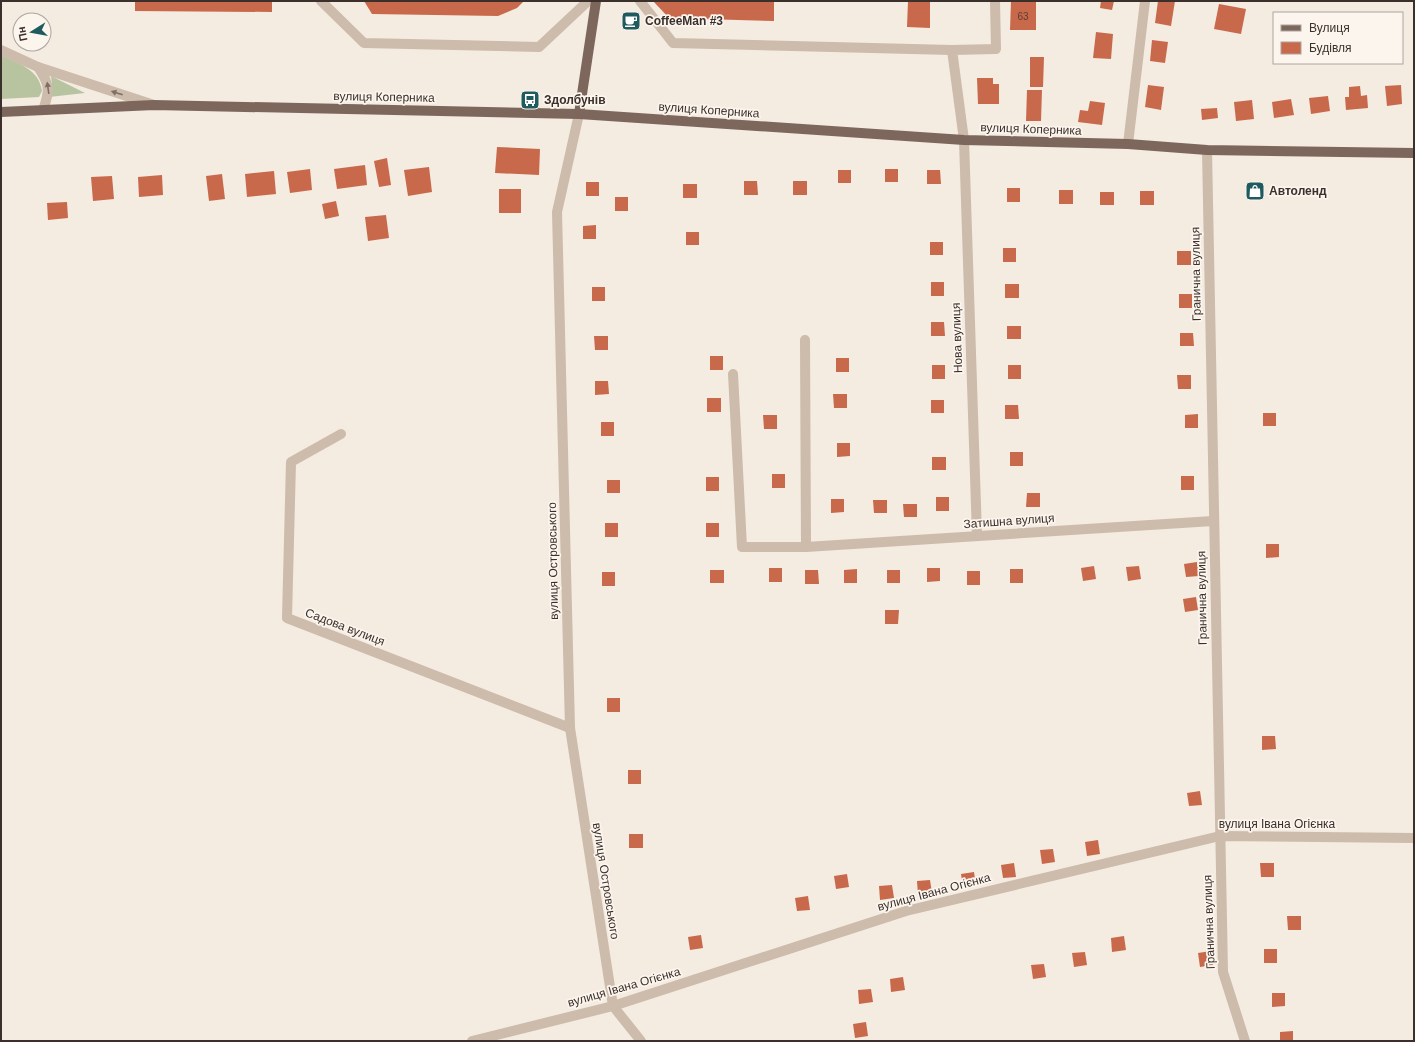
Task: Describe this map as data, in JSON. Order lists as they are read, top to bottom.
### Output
{
  "streets": {
    "main road": ["вулиця Коперника"],
    "street": [
      "Гранична вулиця",
      "Нова вулиця",
      "Затишна вулиця",
      "вулиця Островського",
      "Садова вулиця",
      "вулиця Івана Огієнка"
    ]
  },
  "crossings": [
    ["вулиця Коперника", "Гранична вулиця"],
    ["вулиця Коперника", "Нова вулиця"],
    ["вулиця Коперника", "вулиця Островського"],
    ["Гранична вулиця", "Затишна вулиця"],
    ["Гранична вулиця", "вулиця Івана Огієнка"],
    ["Нова вулиця", "Затишна вулиця"],
    ["вулиця Островського", "Садова вулиця"],
    ["вулиця Островського", "вулиця Івана Огієнка"]
  ],
  "places": {
    "cafe": ["CoffeeMan #3"],
    "bus stop": ["Здолбунів"],
    "shop": ["Автоленд"]
  },
  "house_numbers": ["63"],
  "legend": ["Вулиця", "Будівля"],
  "north": "left"
}
